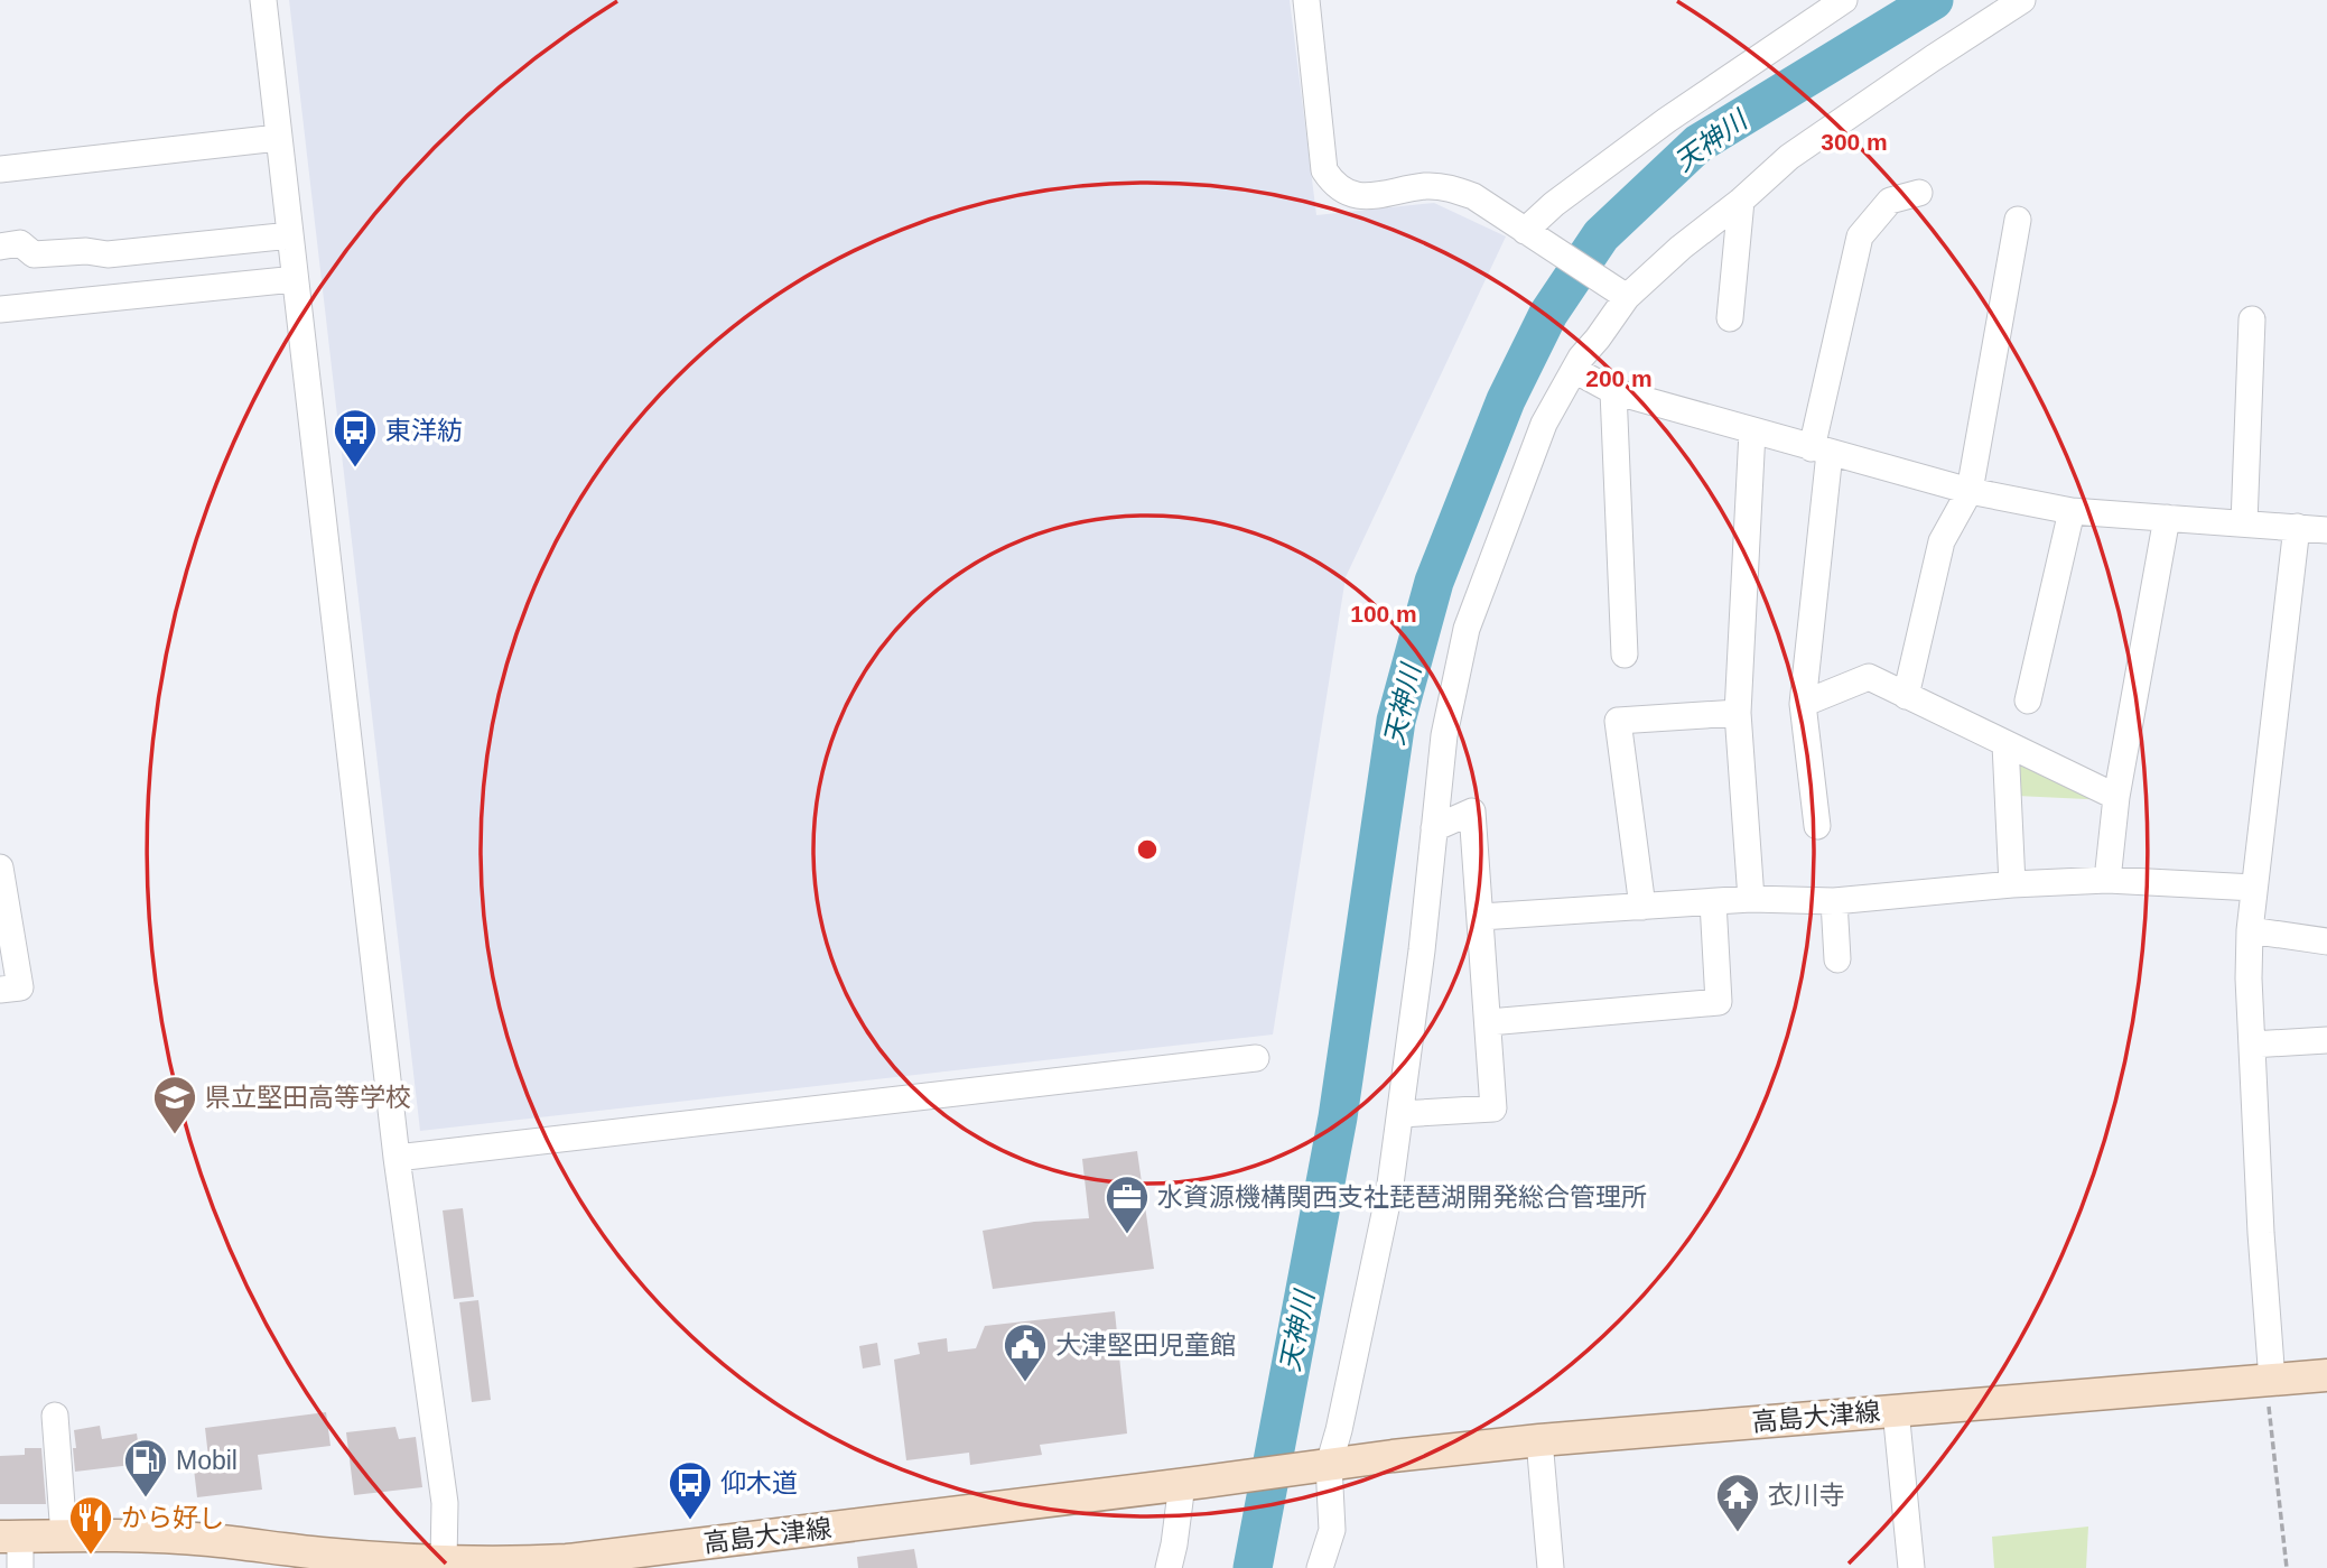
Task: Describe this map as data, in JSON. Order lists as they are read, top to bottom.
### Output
{
  "streets": {
    "main road": ["高島大津線"]
  },
  "water": ["天神川"],
  "places": {
    "bus stop": ["東洋紡", "仰木道"],
    "school or university": ["県立堅田高等学校"],
    "office": ["水資源機構関西支社琵琶湖開発総合管理所"],
    "public building": ["大津堅田児童館"],
    "fuel station": ["Mobil"],
    "temple": ["衣川寺"],
    "restaurant": ["から好し"]
  },
  "rings": ["300 m", "200 m", "100 m"]
}
